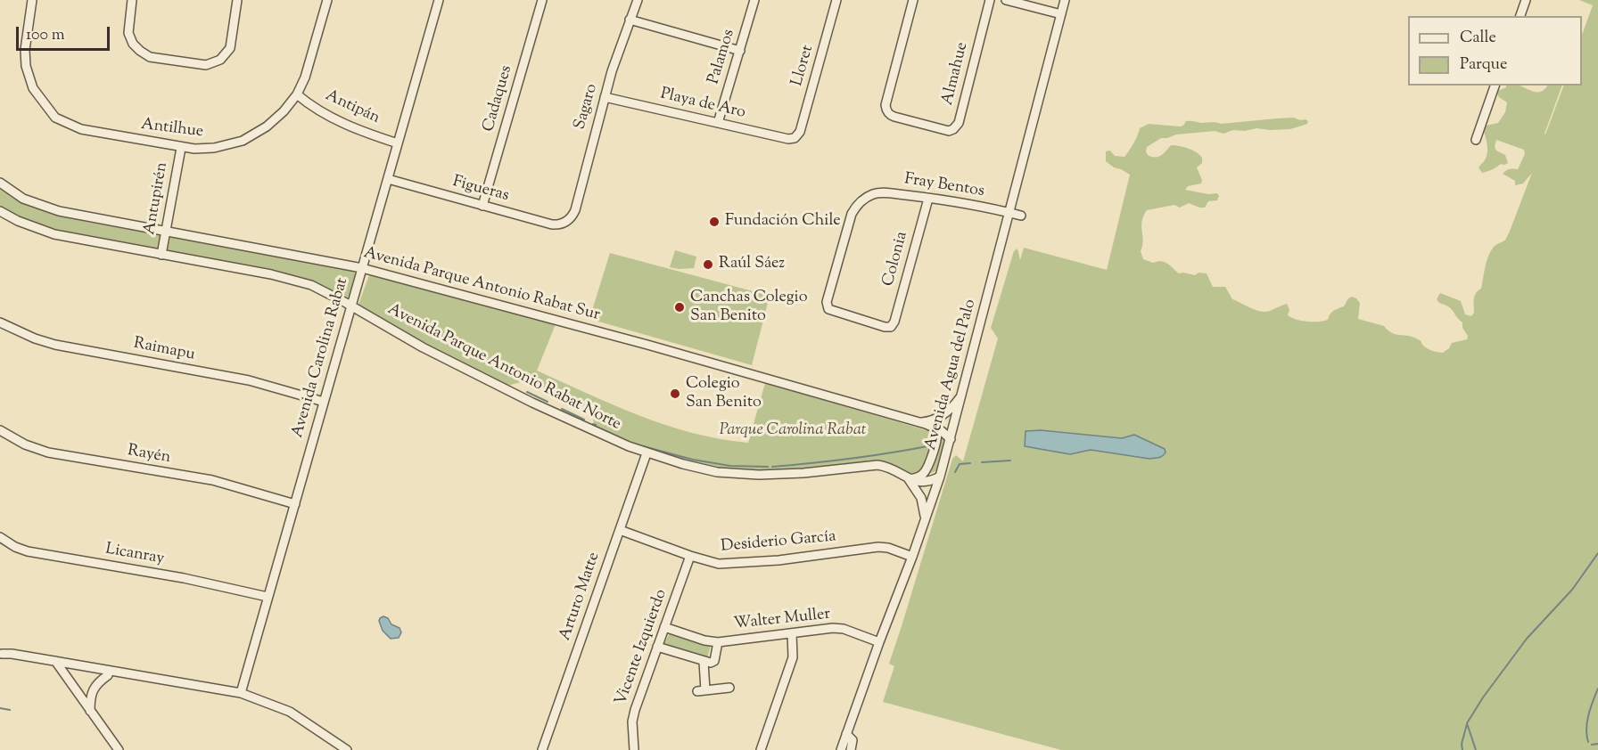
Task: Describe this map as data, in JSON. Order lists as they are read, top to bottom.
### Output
{
  "streets": {
    "street": [
      "Palamos",
      "Lloret",
      "Almahue",
      "Cadaques",
      "Playa de Aro",
      "Sagaro",
      "Antipán",
      "Antilhue",
      "Fray Bentos",
      "Figueras",
      "Antupirén",
      "Colonia",
      "Avenida Parque Antonio Rabat Sur",
      "Raimapu",
      "Avenida Carolina Rabat",
      "Avenida Parque Antonio Rabat Norte",
      "Avenida Agua del Palo",
      "Rayén",
      "Desiderio García",
      "Licanray",
      "Arturo Matte",
      "Walter Muller",
      "Vicente Izquierdo"
    ]
  },
  "crossings": [
    ["Palamos", "Playa de Aro"],
    ["Lloret", "Playa de Aro"],
    ["Cadaques", "Figueras"],
    ["Playa de Aro", "Sagaro"],
    ["Sagaro", "Figueras"],
    ["Antipán", "Antilhue"],
    ["Antipán", "Avenida Carolina Rabat"],
    ["Antilhue", "Antupirén"],
    ["Fray Bentos", "Colonia"],
    ["Fray Bentos", "Avenida Agua del Palo"],
    ["Figueras", "Avenida Carolina Rabat"],
    ["Antupirén", "Avenida Parque Antonio Rabat Sur"],
    ["Antupirén", "Avenida Parque Antonio Rabat Norte"],
    ["Avenida Parque Antonio Rabat Sur", "Avenida Carolina Rabat"],
    ["Avenida Parque Antonio Rabat Sur", "Avenida Agua del Palo"],
    ["Raimapu", "Avenida Carolina Rabat"],
    ["Avenida Carolina Rabat", "Avenida Parque Antonio Rabat Norte"],
    ["Avenida Carolina Rabat", "Rayén"],
    ["Avenida Carolina Rabat", "Licanray"],
    ["Avenida Parque Antonio Rabat Norte", "Avenida Agua del Palo"],
    ["Avenida Parque Antonio Rabat Norte", "Arturo Matte"],
    ["Avenida Agua del Palo", "Desiderio García"],
    ["Avenida Agua del Palo", "Walter Muller"],
    ["Desiderio García", "Arturo Matte"],
    ["Desiderio García", "Vicente Izquierdo"],
    ["Walter Muller", "Vicente Izquierdo"]
  ],
  "parks": ["Parque Carolina Rabat"],
  "places": [
    "Fundación Chile",
    "Raúl Sáez",
    "Canchas Colegio San Benito",
    "Colegio San Benito"
  ],
  "legend": ["Calle", "Parque"],
  "scale_bar": "100 m"
}
